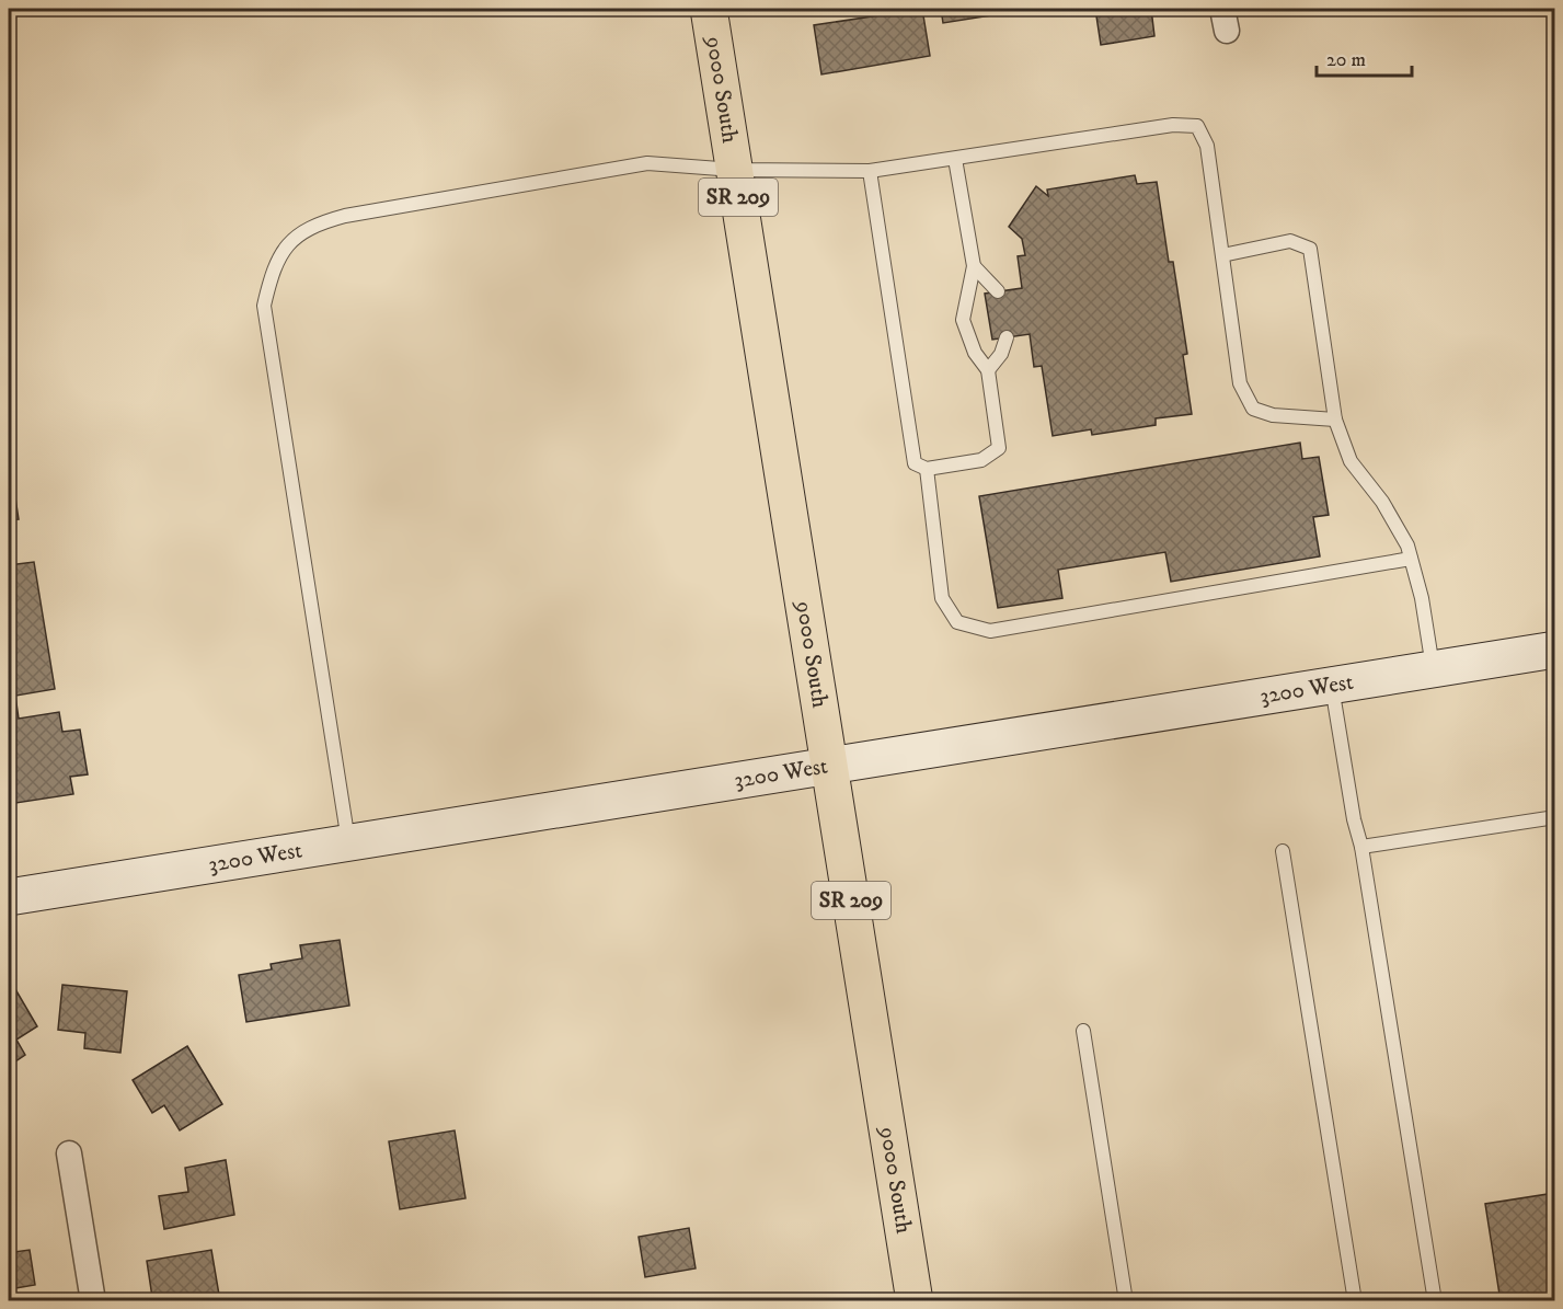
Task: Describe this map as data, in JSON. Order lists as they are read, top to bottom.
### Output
{
  "streets": {
    "main road": ["9000 South", "SR 209"],
    "street": ["3200 West"]
  },
  "crossings": [
    ["9000 South", "3200 West"]
  ],
  "scale_bar": "20 m"
}
